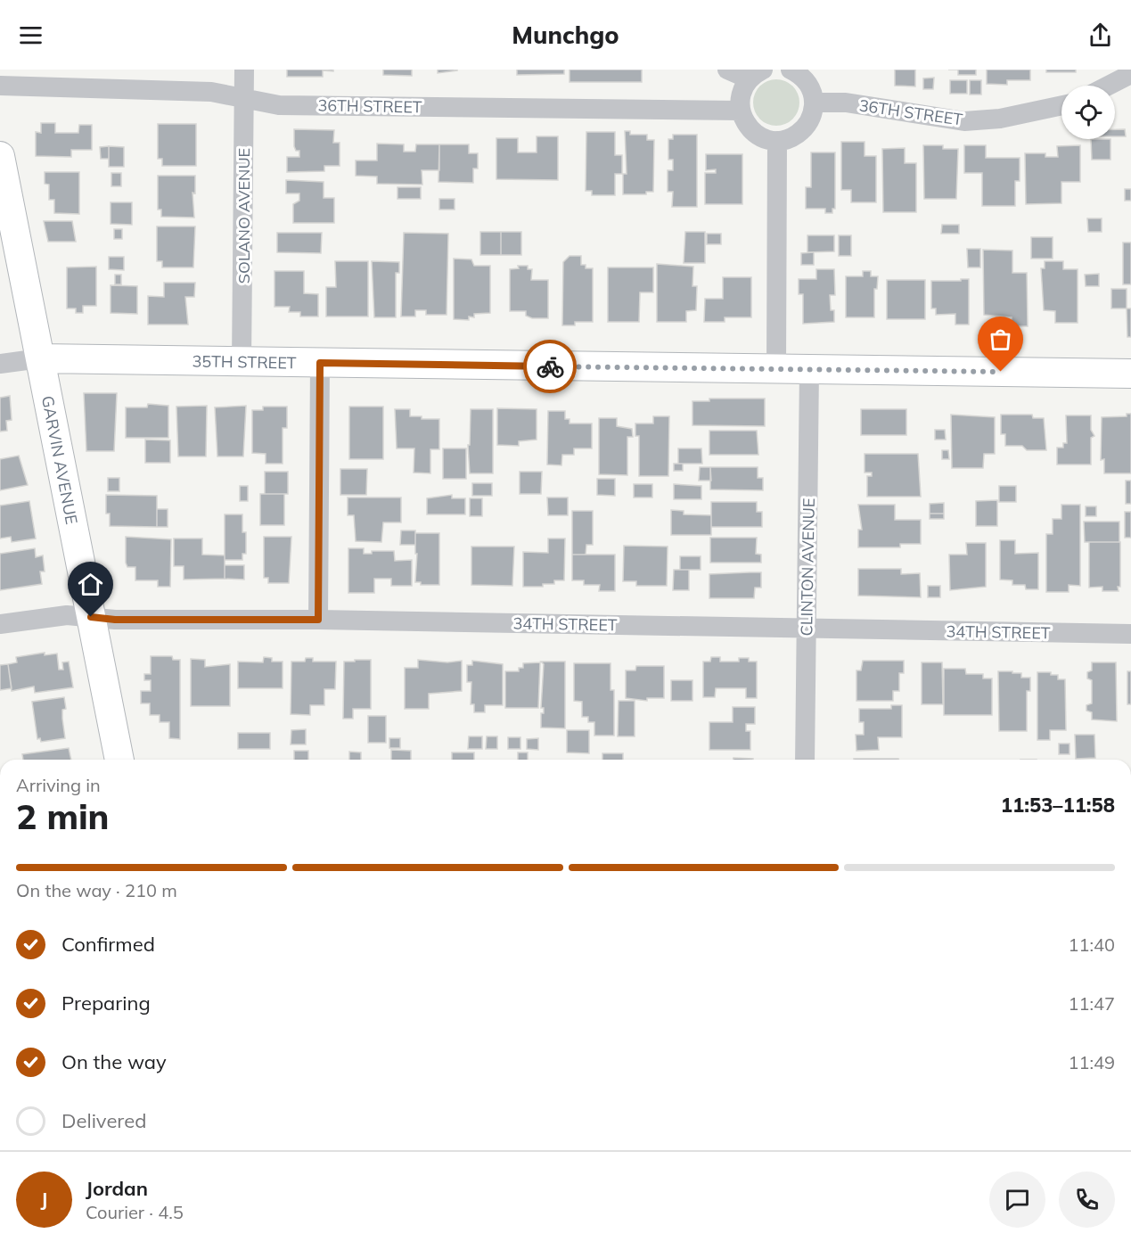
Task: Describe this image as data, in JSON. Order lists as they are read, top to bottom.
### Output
{
  "streets": {
    "street": [
      "36TH STREET",
      "SOLANO AVENUE",
      "35TH STREET",
      "GARVIN AVENUE",
      "CLINTON AVENUE",
      "34TH STREET"
    ]
  },
  "crossings": [
    ["36TH STREET", "SOLANO AVENUE"],
    ["SOLANO AVENUE", "35TH STREET"],
    ["35TH STREET", "GARVIN AVENUE"],
    ["35TH STREET", "CLINTON AVENUE"],
    ["GARVIN AVENUE", "34TH STREET"],
    ["CLINTON AVENUE", "34TH STREET"]
  ],
  "page": {
    "header": "Munchgo",
    "heading": ["2 min", "Arriving in", "11:53–11:58"],
    "panel": ["Jordan", "Courier · 4.5"],
    "bar": "On the way · 210 m",
    "list": [
      ["Confirmed", "11:40"],
      ["Preparing", "11:47"],
      ["On the way", "11:49"],
      "Delivered"
    ],
    "round": "J"
  }
}
